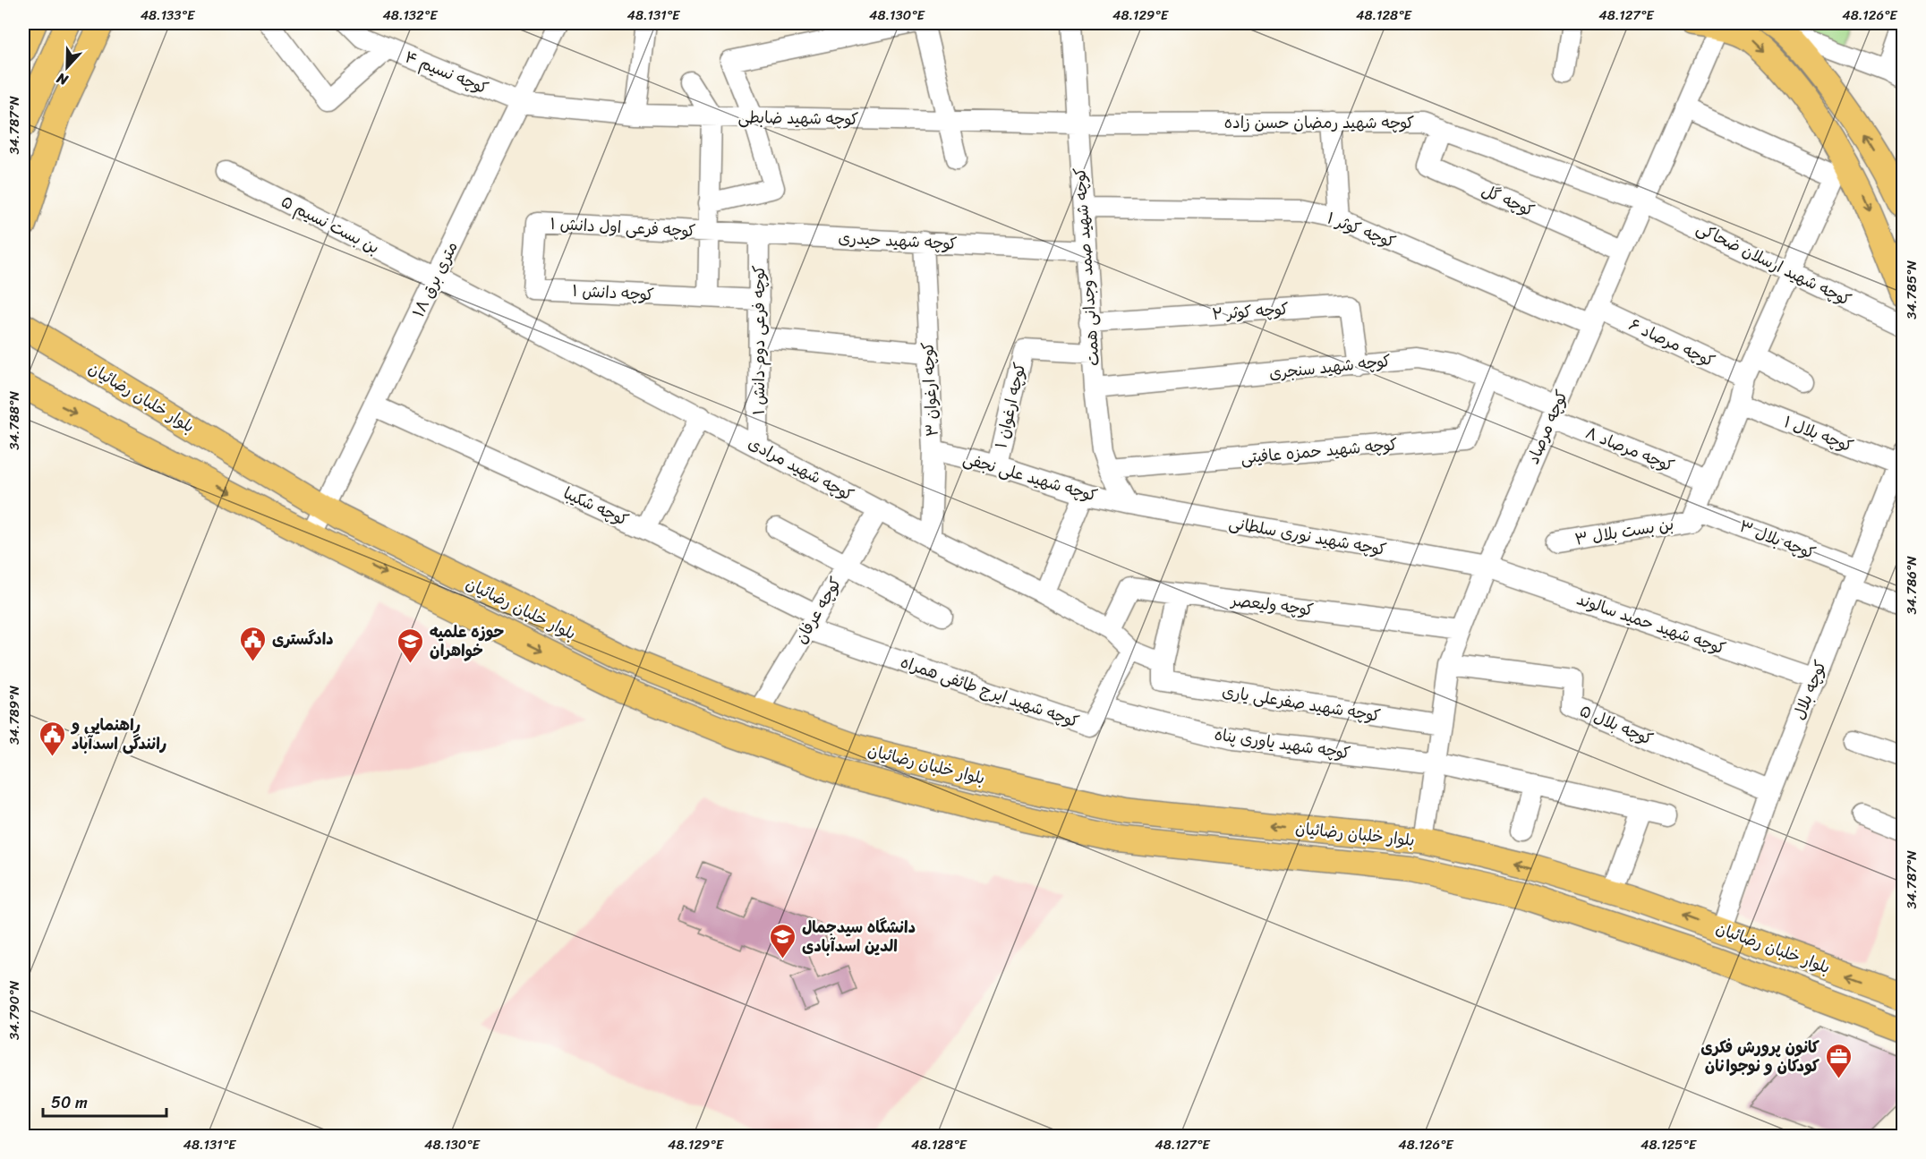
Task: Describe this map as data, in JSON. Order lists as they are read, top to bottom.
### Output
{
  "streets": {
    "main road": ["بلوار خلبان رضائیان"],
    "street": [
      "کوچه نسیم ۴",
      "کوچه شهید ضابطی",
      "کوچه شهید رمضان حسن زاده",
      "کوچه گل",
      "بن بست نسیم ۵",
      "کوچه فرعی اول دانش ۱",
      "کوچه کوثر ۱",
      "کوچه شهید حیدری",
      "کوچه شهید ارسلان ضحاکی",
      "کوچه شهید صمد وجدانی همت",
      "۱۸ متری برق",
      "کوچه دانش ۱",
      "کوچه کوثر ۲",
      "کوچه فرعی دوم دانش ۱",
      "کوچه مرصاد ۶",
      "کوچه شهید سنجری",
      "کوچه ارغوان ۳",
      "کوچه ارغوان ۱",
      "کوچه مرصاد",
      "کوچه بلال ۱",
      "کوچه مرصاد ۸",
      "کوچه شهید حمزه عافیتی",
      "کوچه شهید مرادی",
      "کوچه شهید علی نجفی",
      "کوچه شکیبا",
      "بن بست بلال ۳",
      "کوچه شهید نوری سلطانی",
      "کوچه بلال ۳",
      "کوچه ولیعصر",
      "کوچه عرفان",
      "کوچه شهید حمید سالوند",
      "کوچه بلال",
      "کوچه شهید ایرج طائفی همراه",
      "کوچه شهید صفرعلی یاری",
      "کوچه بلال ۵",
      "کوچه شهید یاوری پناه"
    ]
  },
  "crossings": [
    ["کوچه نسیم ۴", "کوچه شهید ضابطی"],
    ["کوچه نسیم ۴", "۱۸ متری برق"],
    ["کوچه شهید ضابطی", "کوچه شهید رمضان حسن زاده"],
    ["کوچه شهید ضابطی", "کوچه شهید صمد وجدانی همت"],
    ["کوچه شهید ضابطی", "۱۸ متری برق"],
    ["کوچه شهید رمضان حسن زاده", "کوچه گل"],
    ["کوچه شهید رمضان حسن زاده", "کوچه شهید ارسلان ضحاکی"],
    ["کوچه شهید رمضان حسن زاده", "کوچه شهید صمد وجدانی همت"],
    ["کوچه شهید رمضان حسن زاده", "کوچه مرصاد"],
    ["کوچه گل", "کوچه مرصاد"],
    ["بن بست نسیم ۵", "۱۸ متری برق"],
    ["بن بست نسیم ۵", "کوچه شهید مرادی"],
    ["کوچه فرعی اول دانش ۱", "کوچه شهید حیدری"],
    ["کوچه فرعی اول دانش ۱", "کوچه دانش ۱"],
    ["کوچه کوثر ۱", "کوچه شهید صمد وجدانی همت"],
    ["کوچه کوثر ۱", "کوچه مرصاد ۶"],
    ["کوچه کوثر ۱", "کوچه مرصاد"],
    ["کوچه شهید حیدری", "کوچه شهید صمد وجدانی همت"],
    ["کوچه شهید حیدری", "کوچه فرعی دوم دانش ۱"],
    ["کوچه شهید حیدری", "کوچه ارغوان ۳"],
    ["کوچه شهید ارسلان ضحاکی", "کوچه مرصاد"],
    ["کوچه شهید صمد وجدانی همت", "کوچه کوثر ۲"],
    ["کوچه شهید صمد وجدانی همت", "کوچه شهید سنجری"],
    ["کوچه شهید صمد وجدانی همت", "کوچه ارغوان ۱"],
    ["کوچه شهید صمد وجدانی همت", "کوچه شهید حمزه عافیتی"],
    ["کوچه شهید صمد وجدانی همت", "کوچه شهید علی نجفی"],
    ["کوچه شهید صمد وجدانی همت", "کوچه شهید نوری سلطانی"],
    ["۱۸ متری برق", "بلوار خلبان رضائیان"],
    ["۱۸ متری برق", "کوچه شهید مرادی"],
    ["۱۸ متری برق", "کوچه شکیبا"],
    ["کوچه دانش ۱", "کوچه فرعی دوم دانش ۱"],
    ["کوچه کوثر ۲", "کوچه شهید سنجری"],
    ["کوچه فرعی دوم دانش ۱", "کوچه شهید مرادی"],
    ["کوچه مرصاد ۶", "کوچه مرصاد"],
    ["کوچه شهید سنجری", "کوچه مرصاد"],
    ["کوچه شهید سنجری", "کوچه مرصاد ۸"],
    ["کوچه شهید سنجری", "کوچه شهید حمزه عافیتی"],
    ["کوچه ارغوان ۳", "کوچه شهید مرادی"],
    ["کوچه ارغوان ۳", "کوچه شهید علی نجفی"],
    ["بلوار خلبان رضائیان", "کوچه مرصاد"],
    ["بلوار خلبان رضائیان", "کوچه عرفان"],
    ["بلوار خلبان رضائیان", "کوچه بلال"],
    ["کوچه ارغوان ۱", "کوچه شهید علی نجفی"],
    ["کوچه مرصاد", "کوچه مرصاد ۸"],
    ["کوچه مرصاد", "کوچه شهید نوری سلطانی"],
    ["کوچه مرصاد", "کوچه ولیعصر"],
    ["کوچه مرصاد", "کوچه شهید حمید سالوند"],
    ["کوچه مرصاد", "کوچه شهید صفرعلی یاری"],
    ["کوچه مرصاد", "کوچه بلال ۵"],
    ["کوچه مرصاد", "کوچه شهید یاوری پناه"],
    ["کوچه بلال ۱", "کوچه بلال"],
    ["کوچه شهید مرادی", "کوچه ولیعصر"],
    ["کوچه شهید مرادی", "کوچه عرفان"],
    ["کوچه شهید مرادی", "کوچه شهید ایرج طائفی همراه"],
    ["کوچه شهید مرادی", "کوچه شهید صفرعلی یاری"],
    ["کوچه شهید علی نجفی", "کوچه شهید نوری سلطانی"],
    ["کوچه شکیبا", "کوچه عرفان"],
    ["کوچه شکیبا", "کوچه شهید ایرج طائفی همراه"],
    ["بن بست بلال ۳", "کوچه بلال ۳"],
    ["کوچه شهید نوری سلطانی", "کوچه شهید حمید سالوند"],
    ["کوچه بلال ۳", "کوچه بلال"],
    ["کوچه عرفان", "کوچه شهید ایرج طائفی همراه"],
    ["کوچه شهید حمید سالوند", "کوچه بلال"],
    ["کوچه بلال", "کوچه بلال ۵"],
    ["کوچه شهید ایرج طائفی همراه", "کوچه شهید یاوری پناه"]
  ],
  "places": {
    "public building": ["دادگستری", "راهنمایی و رانندگی اسدآباد"],
    "school or university": ["حوزه علمیه خواهران", "دانشگاه سیدجمال الدین اسدآبادی"],
    "office": ["کانون پرورش فکری کودکان و نوجوانان"]
  },
  "scale_bar": "50 m",
  "north": "bottom",
  "coordinates": [
    "48.133°E",
    "48.132°E",
    "48.131°E",
    "48.130°E",
    "48.129°E",
    "48.128°E",
    "48.127°E",
    "48.126°E",
    "34.787°N",
    "34.785°N",
    "34.788°N",
    "34.786°N",
    "34.789°N",
    "34.790°N",
    "48.125°E"
  ]
}
